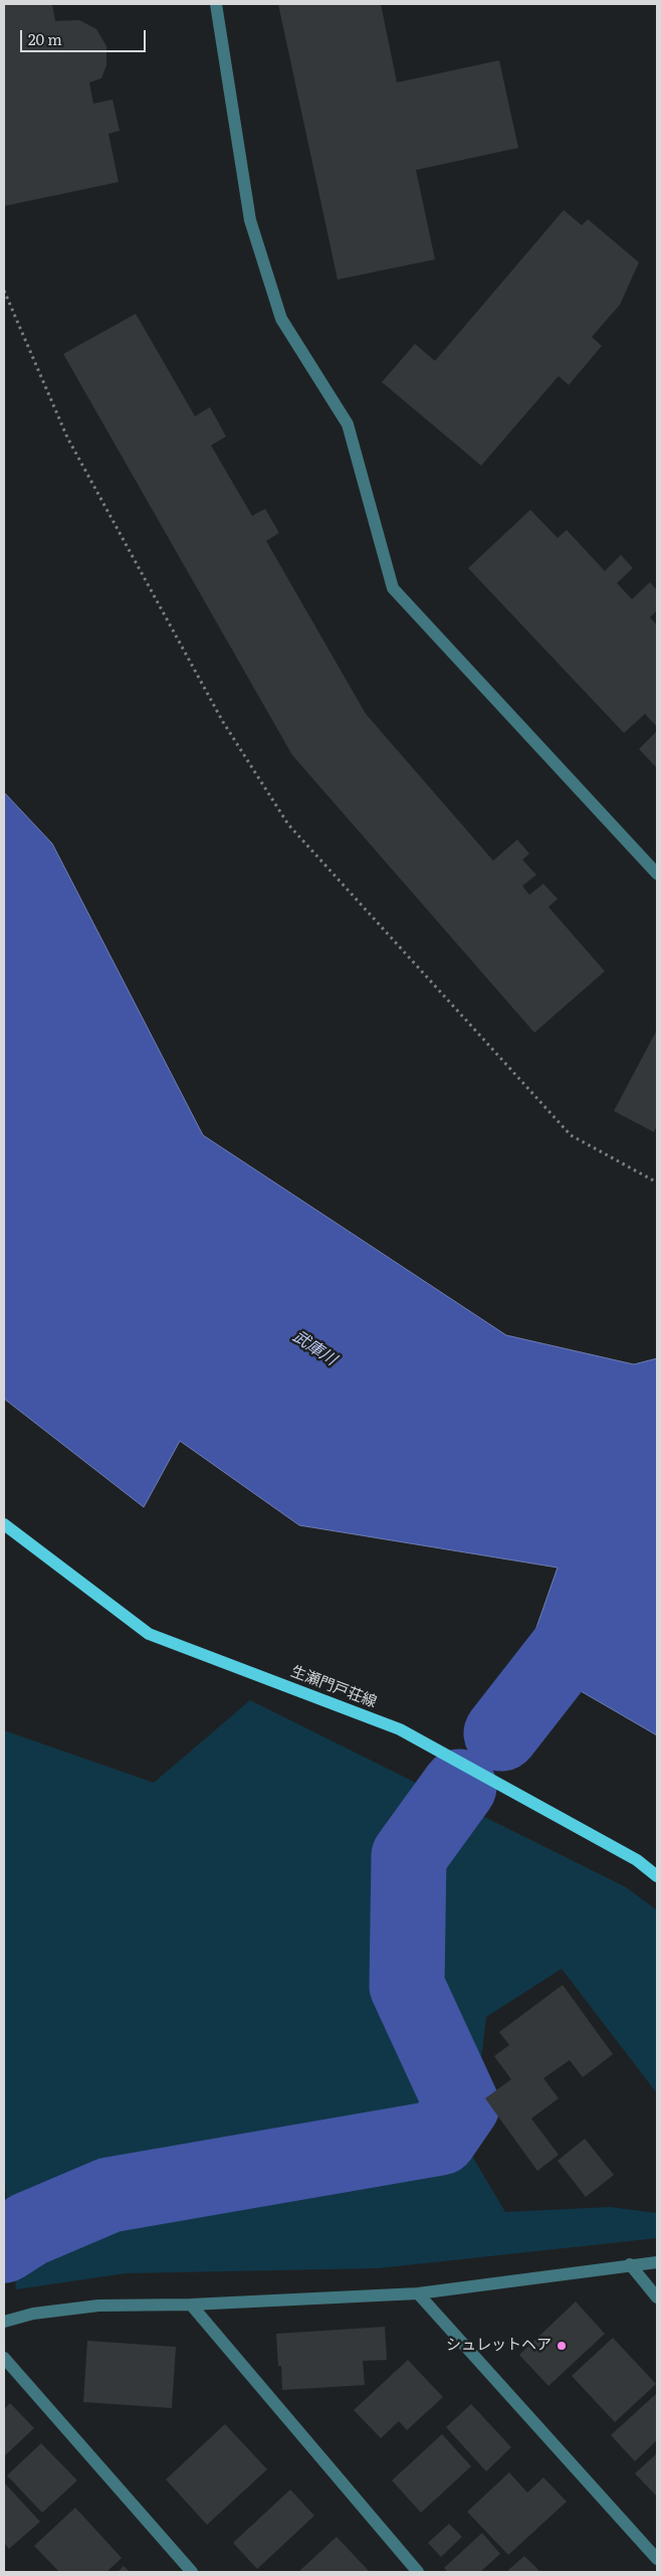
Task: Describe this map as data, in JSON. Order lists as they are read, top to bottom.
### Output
{
  "streets": {
    "main road": ["生瀬門戸荘線"]
  },
  "water": ["武庫川"],
  "places": ["シュレットヘア"],
  "scale_bar": "20 m"
}
